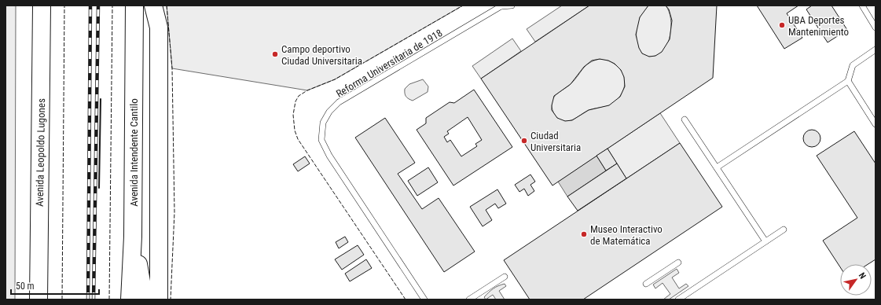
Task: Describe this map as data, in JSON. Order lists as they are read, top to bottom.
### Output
{
  "streets": {
    "highway": ["Avenida Leopoldo Lugones", "Avenida Intendente Cantilo"],
    "lane": ["Reforma Universitaria de 1918"]
  },
  "places": [
    "UBA Deportes Mantenimiento",
    "Campo deportivo Ciudad Universitaria",
    "Ciudad Universitaria",
    "Museo Interactivo de Matemática"
  ],
  "scale_bar": "50 m",
  "north": "top right"
}
